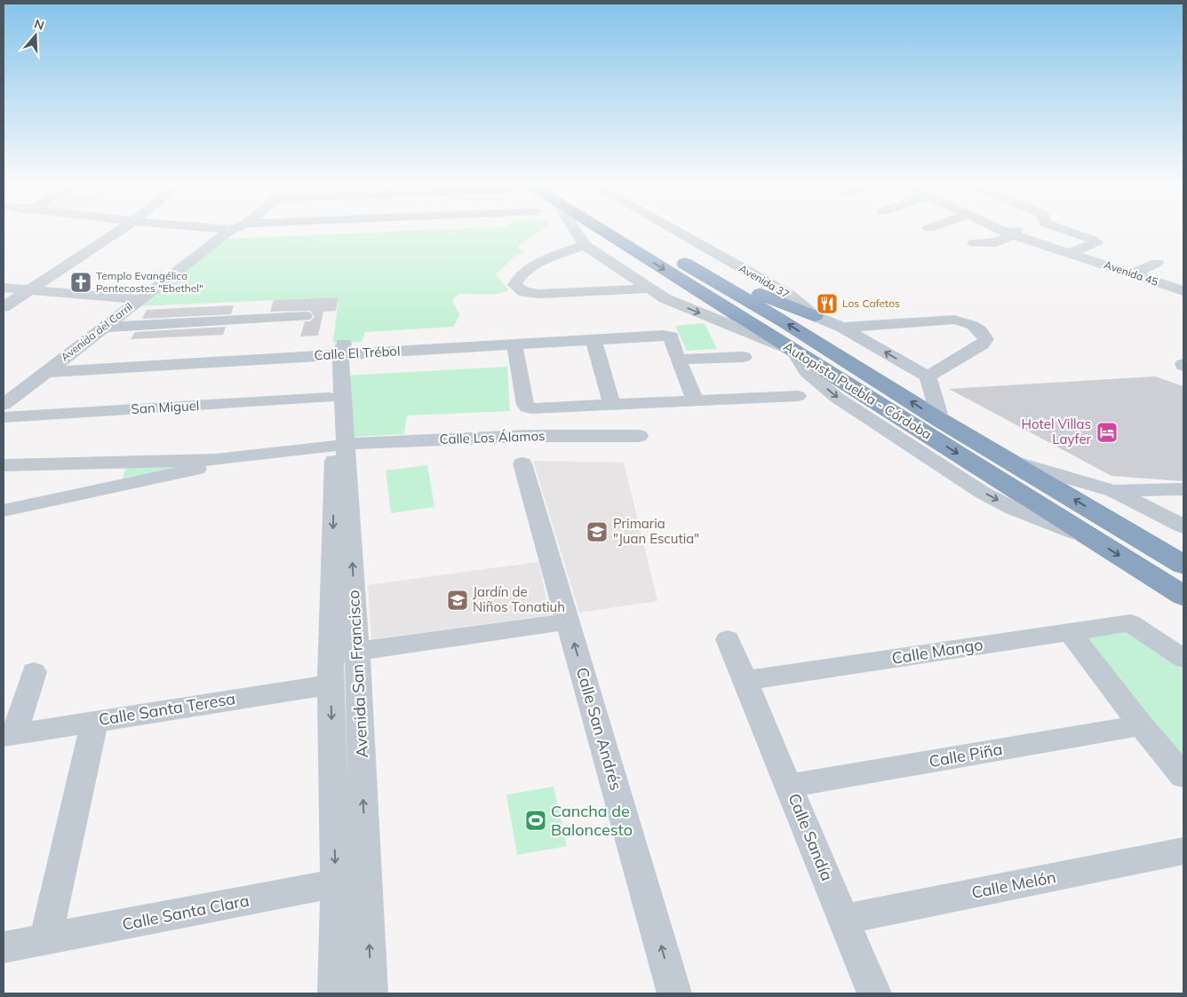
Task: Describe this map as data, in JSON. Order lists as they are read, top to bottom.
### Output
{
  "streets": {
    "highway": ["Autopista Puebla - Córdoba"],
    "street": [
      "Avenida 45",
      "Avenida 37",
      "Avenida del Carril",
      "Calle El Trébol",
      "San Miguel",
      "Calle Los Álamos",
      "Calle Mango",
      "Avenida San Francisco",
      "Calle Santa Teresa",
      "Calle San Andrés",
      "Calle Piña",
      "Calle Sandía",
      "Calle Melón",
      "Calle Santa Clara"
    ]
  },
  "crossings": [
    ["Avenida del Carril", "Calle El Trébol"],
    ["Calle El Trébol", "Avenida San Francisco"],
    ["San Miguel", "Calle Los Álamos"],
    ["San Miguel", "Avenida San Francisco"],
    ["Calle Los Álamos", "Avenida San Francisco"],
    ["Calle Mango", "Calle Sandía"],
    ["Avenida San Francisco", "Calle Santa Teresa"],
    ["Avenida San Francisco", "Calle Santa Clara"],
    ["Calle Piña", "Calle Sandía"],
    ["Calle Sandía", "Calle Melón"]
  ],
  "one_way": ["Calle San Andrés"],
  "places": {
    "church": ["Templo Evangélico Pentecostes \"Ebethel\""],
    "restaurant": ["Los Cafetos"],
    "hotel": ["Hotel Villas Layfer"],
    "school or university": ["Primaria \"Juan Escutia\"", "Jardín de Niños Tonatiuh"],
    "sports": ["Cancha de Baloncesto"]
  },
  "north": "top"
}
